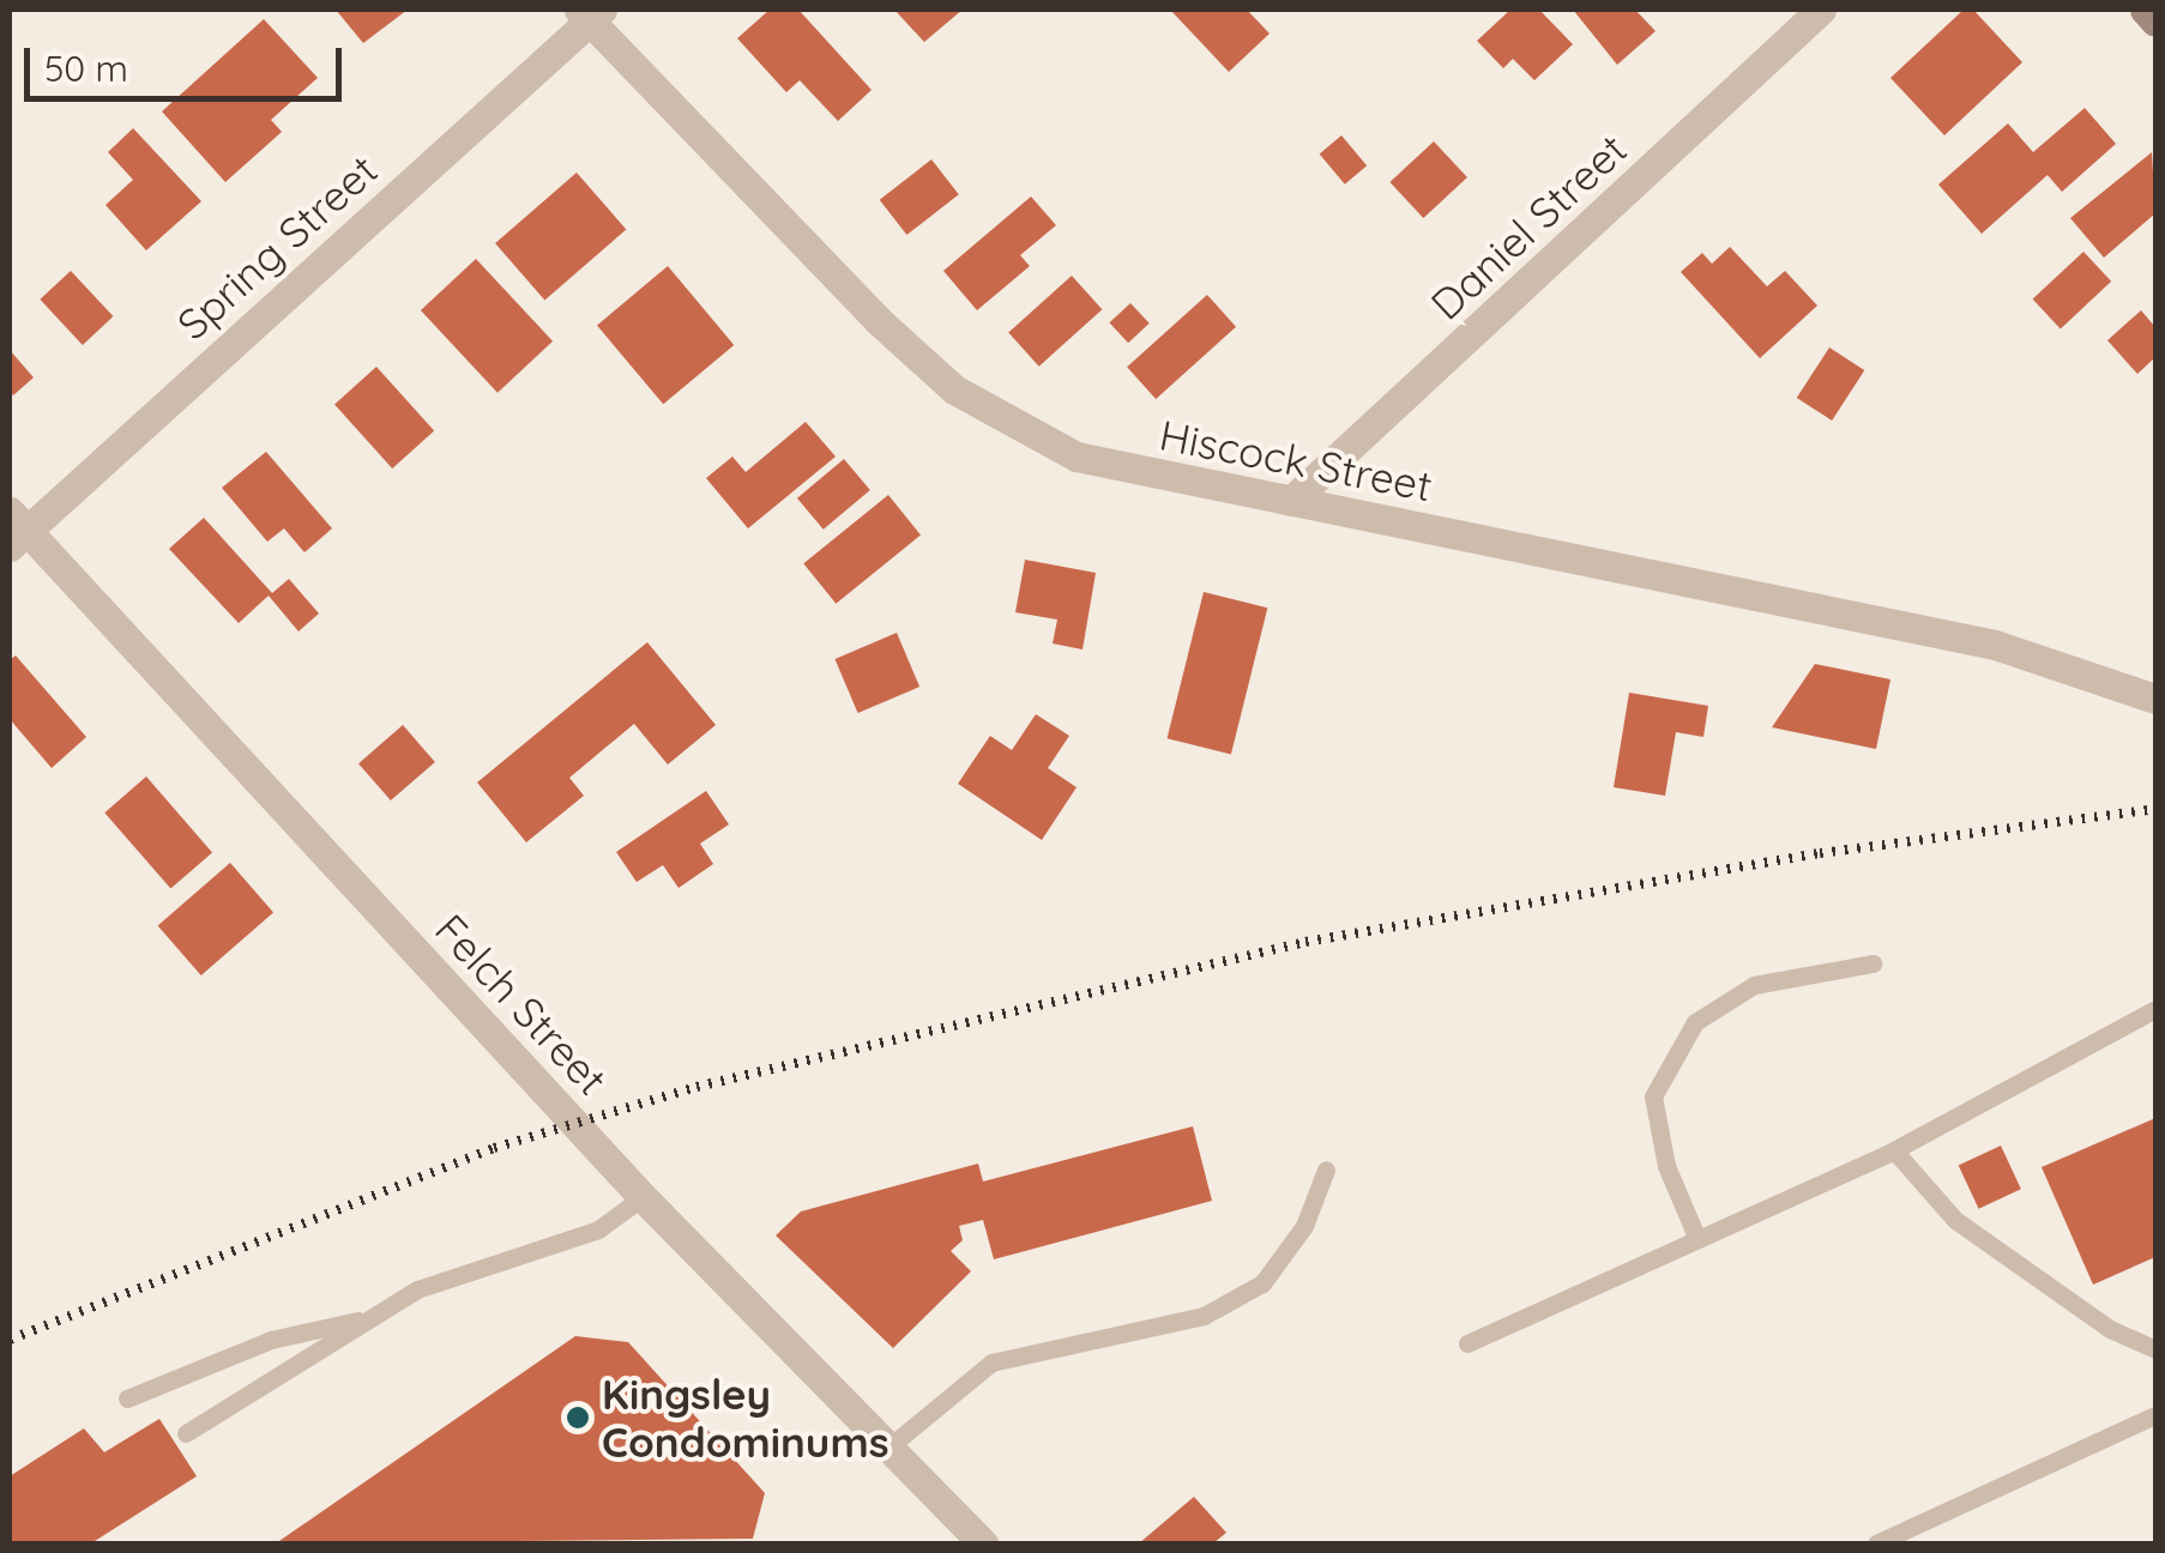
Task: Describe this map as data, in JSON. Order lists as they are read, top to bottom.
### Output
{
  "streets": {
    "street": [
      "Daniel Street",
      "Spring Street",
      "Hiscock Street",
      "Felch Street"
    ]
  },
  "crossings": [
    ["Daniel Street", "Hiscock Street"],
    ["Spring Street", "Hiscock Street"],
    ["Spring Street", "Felch Street"]
  ],
  "places": ["Kingsley Condominums"],
  "scale_bar": "50 m"
}
